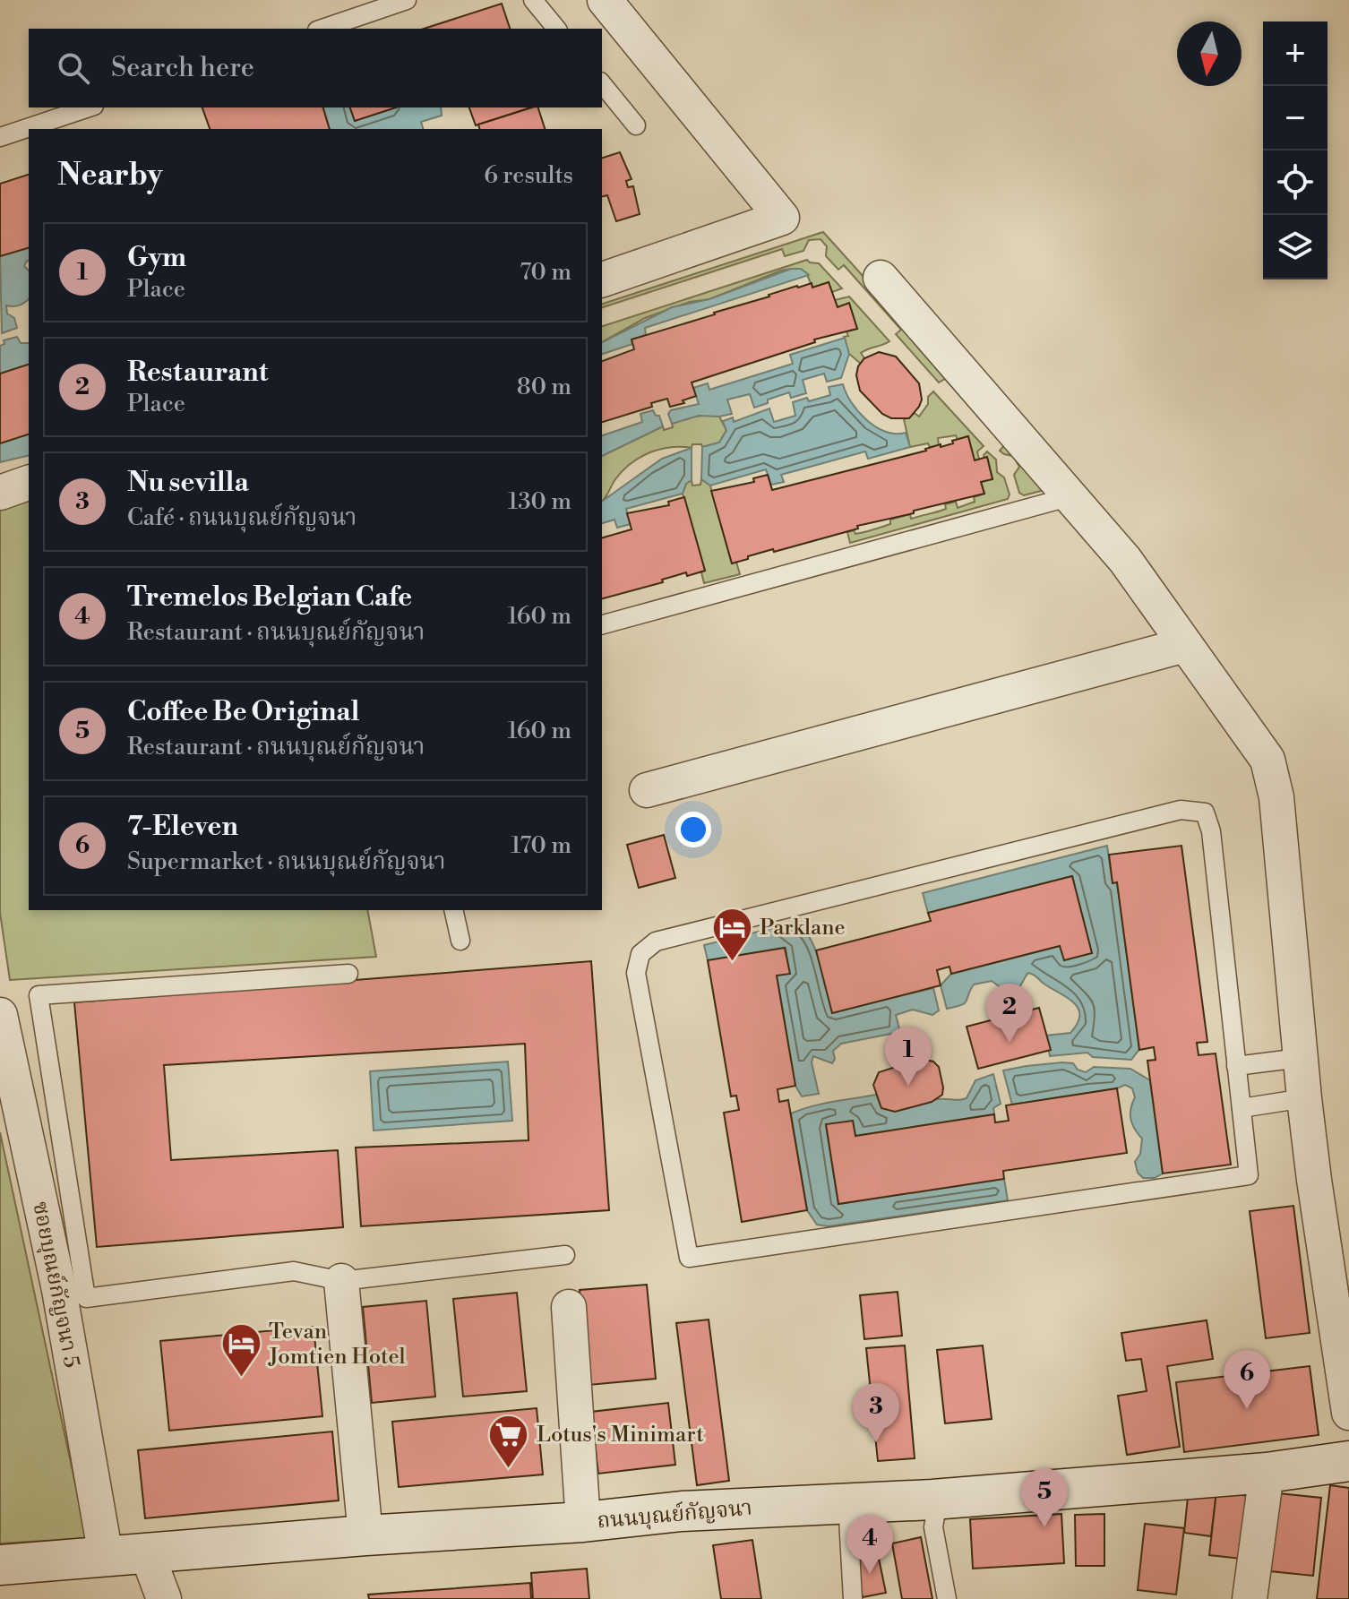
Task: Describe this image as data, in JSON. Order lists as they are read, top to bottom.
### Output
{
  "streets": {
    "street": ["ซอยบุณย์กัญจนา 5", "ถนนบุณย์กัญจนา"]
  },
  "crossings": [
    ["ซอยบุณย์กัญจนา 5", "ถนนบุณย์กัญจนา"]
  ],
  "places": {
    "hotel": ["Parklane", "Tevan Jomtien Hotel"],
    "supermarket": ["Lotus's Minimart"]
  },
  "north": "bottom",
  "page": {
    "map_buttons": ["+", "−"],
    "search": "Search here",
    "heading": ["Nearby", "6 results"],
    "list": [
      {
        "mark": "1",
        "name": "Gym",
        "note": "Place",
        "value": "70 m"
      },
      {
        "mark": "2",
        "name": "Restaurant",
        "note": "Place",
        "value": "80 m"
      },
      {
        "mark": "3",
        "name": "Nu sevilla",
        "note": "Café · ถนนบุณย์กัญจนา",
        "value": "130 m"
      },
      {
        "mark": "4",
        "name": "Tremelos Belgian Cafe",
        "note": "Restaurant · ถนนบุณย์กัญจนา",
        "value": "160 m"
      },
      {
        "mark": "5",
        "name": "Coffee Be Original",
        "note": "Restaurant · ถนนบุณย์กัญจนา",
        "value": "160 m"
      },
      {
        "mark": "6",
        "name": "7-Eleven",
        "note": "Supermarket · ถนนบุณย์กัญจนา",
        "value": "170 m"
      }
    ],
    "pins": [
      "2",
      "1",
      "6",
      "3",
      "5",
      "4"
    ]
  }
}
